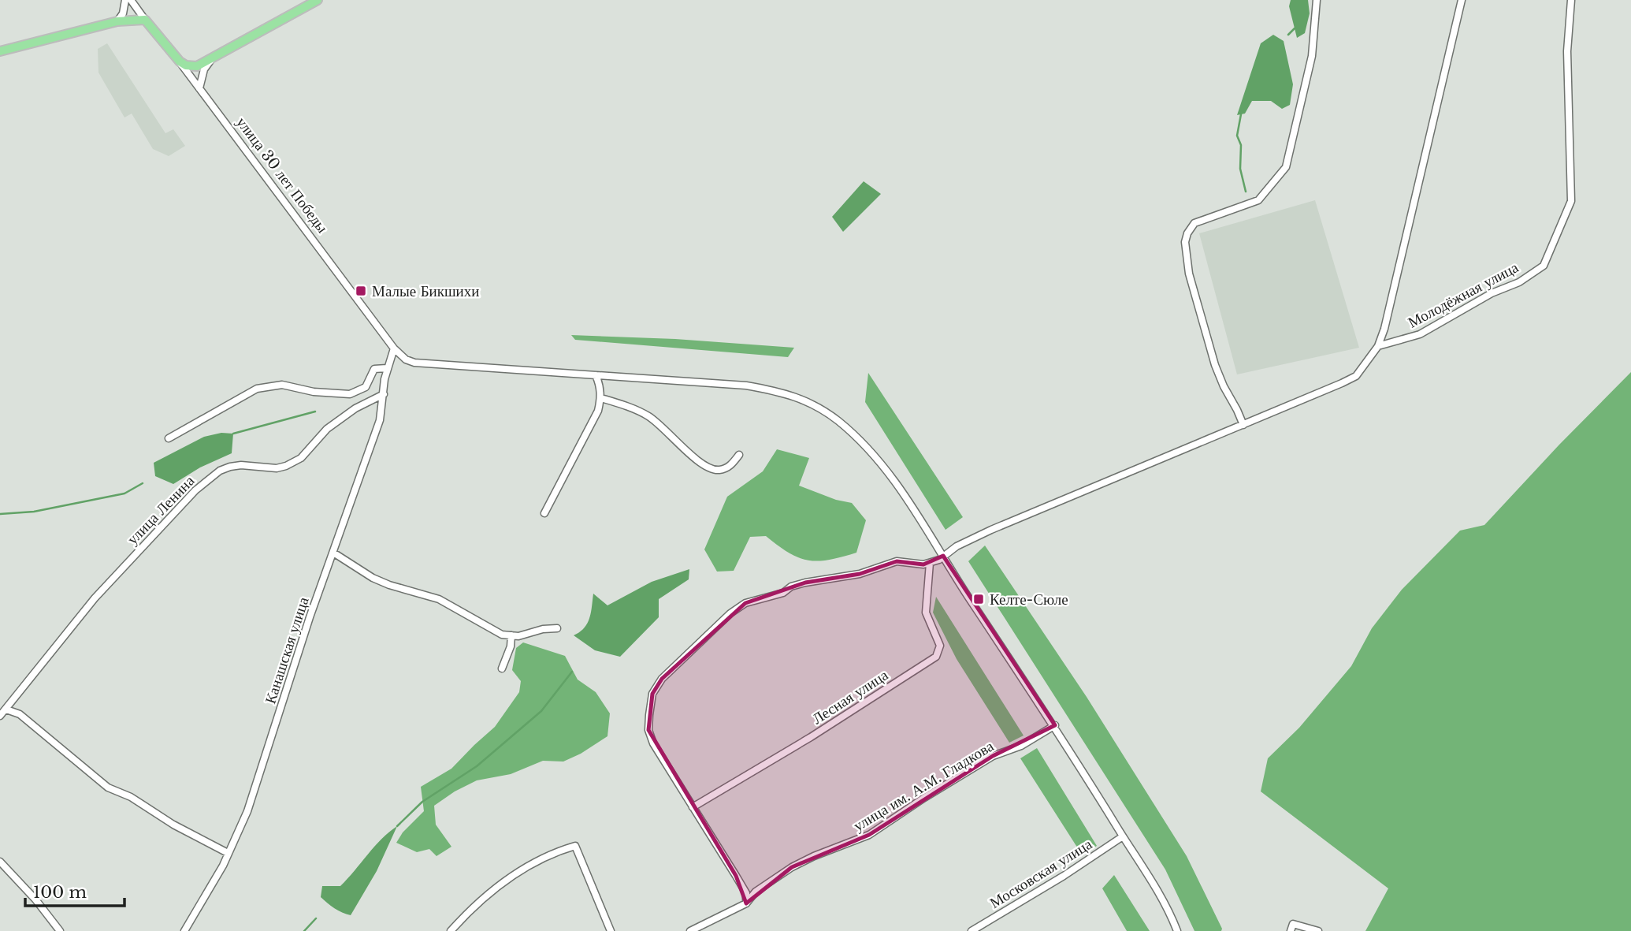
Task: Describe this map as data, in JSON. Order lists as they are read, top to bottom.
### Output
{
  "streets": {
    "main road": ["улица 30 лет Победы"],
    "street": [
      "Молодёжная улица",
      "улица Ленина",
      "Канашская улица",
      "Лесная улица",
      "улица им. А.М. Гладкова",
      "Московская улица"
    ]
  },
  "crossings": [
    ["улица 30 лет Победы", "Канашская улица"],
    ["улица Ленина", "Канашская улица"]
  ],
  "places": {
    "transit": ["Малые Бикшихи", "Келте-Сюле"]
  },
  "scale_bar": "100 m"
}
